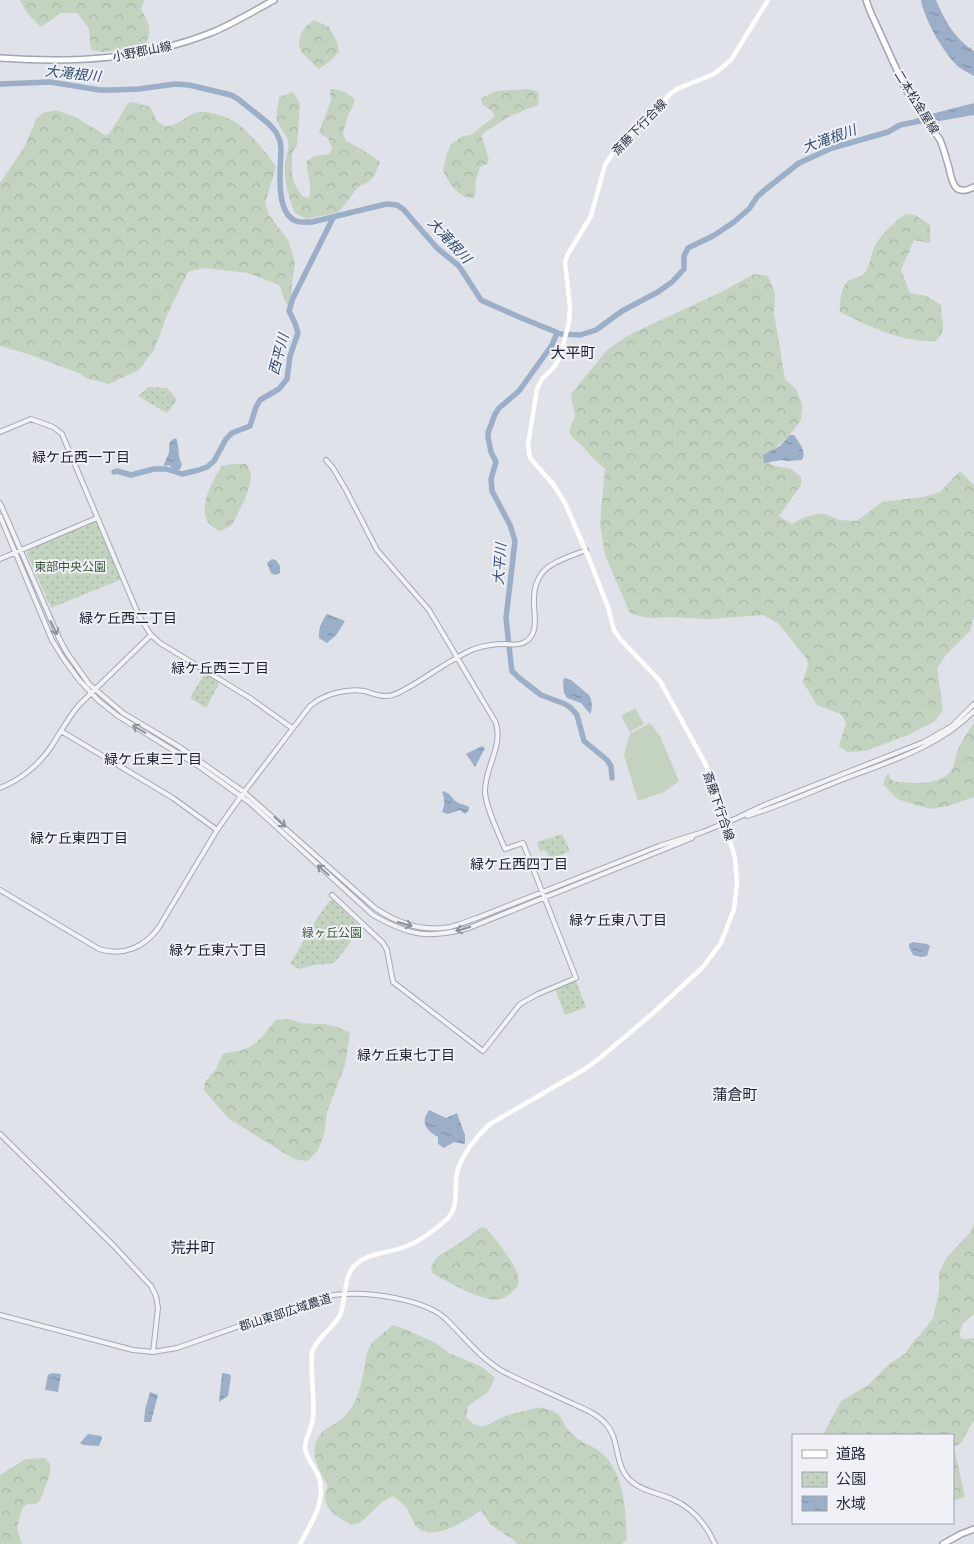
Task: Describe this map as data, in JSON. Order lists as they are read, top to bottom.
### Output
{
  "streets": {
    "main road": ["小野郡山線", "二本松金屋線", "斎藤下行合線"],
    "street": ["郡山東部広域農道"]
  },
  "crossings": [
    ["斎藤下行合線", "郡山東部広域農道"]
  ],
  "districts": [
    "大平町",
    "緑ケ丘西一丁目",
    "緑ケ丘西二丁目",
    "緑ケ丘西三丁目",
    "緑ケ丘東三丁目",
    "緑ケ丘東四丁目",
    "緑ケ丘西四丁目",
    "緑ケ丘東八丁目",
    "緑ケ丘東六丁目",
    "緑ケ丘東七丁目",
    "蒲倉町",
    "荒井町"
  ],
  "water": ["大滝根川", "西平川", "大平川"],
  "parks": ["東部中央公園", "緑ヶ丘公園"],
  "legend": ["道路", "公園", "水域"]
}
